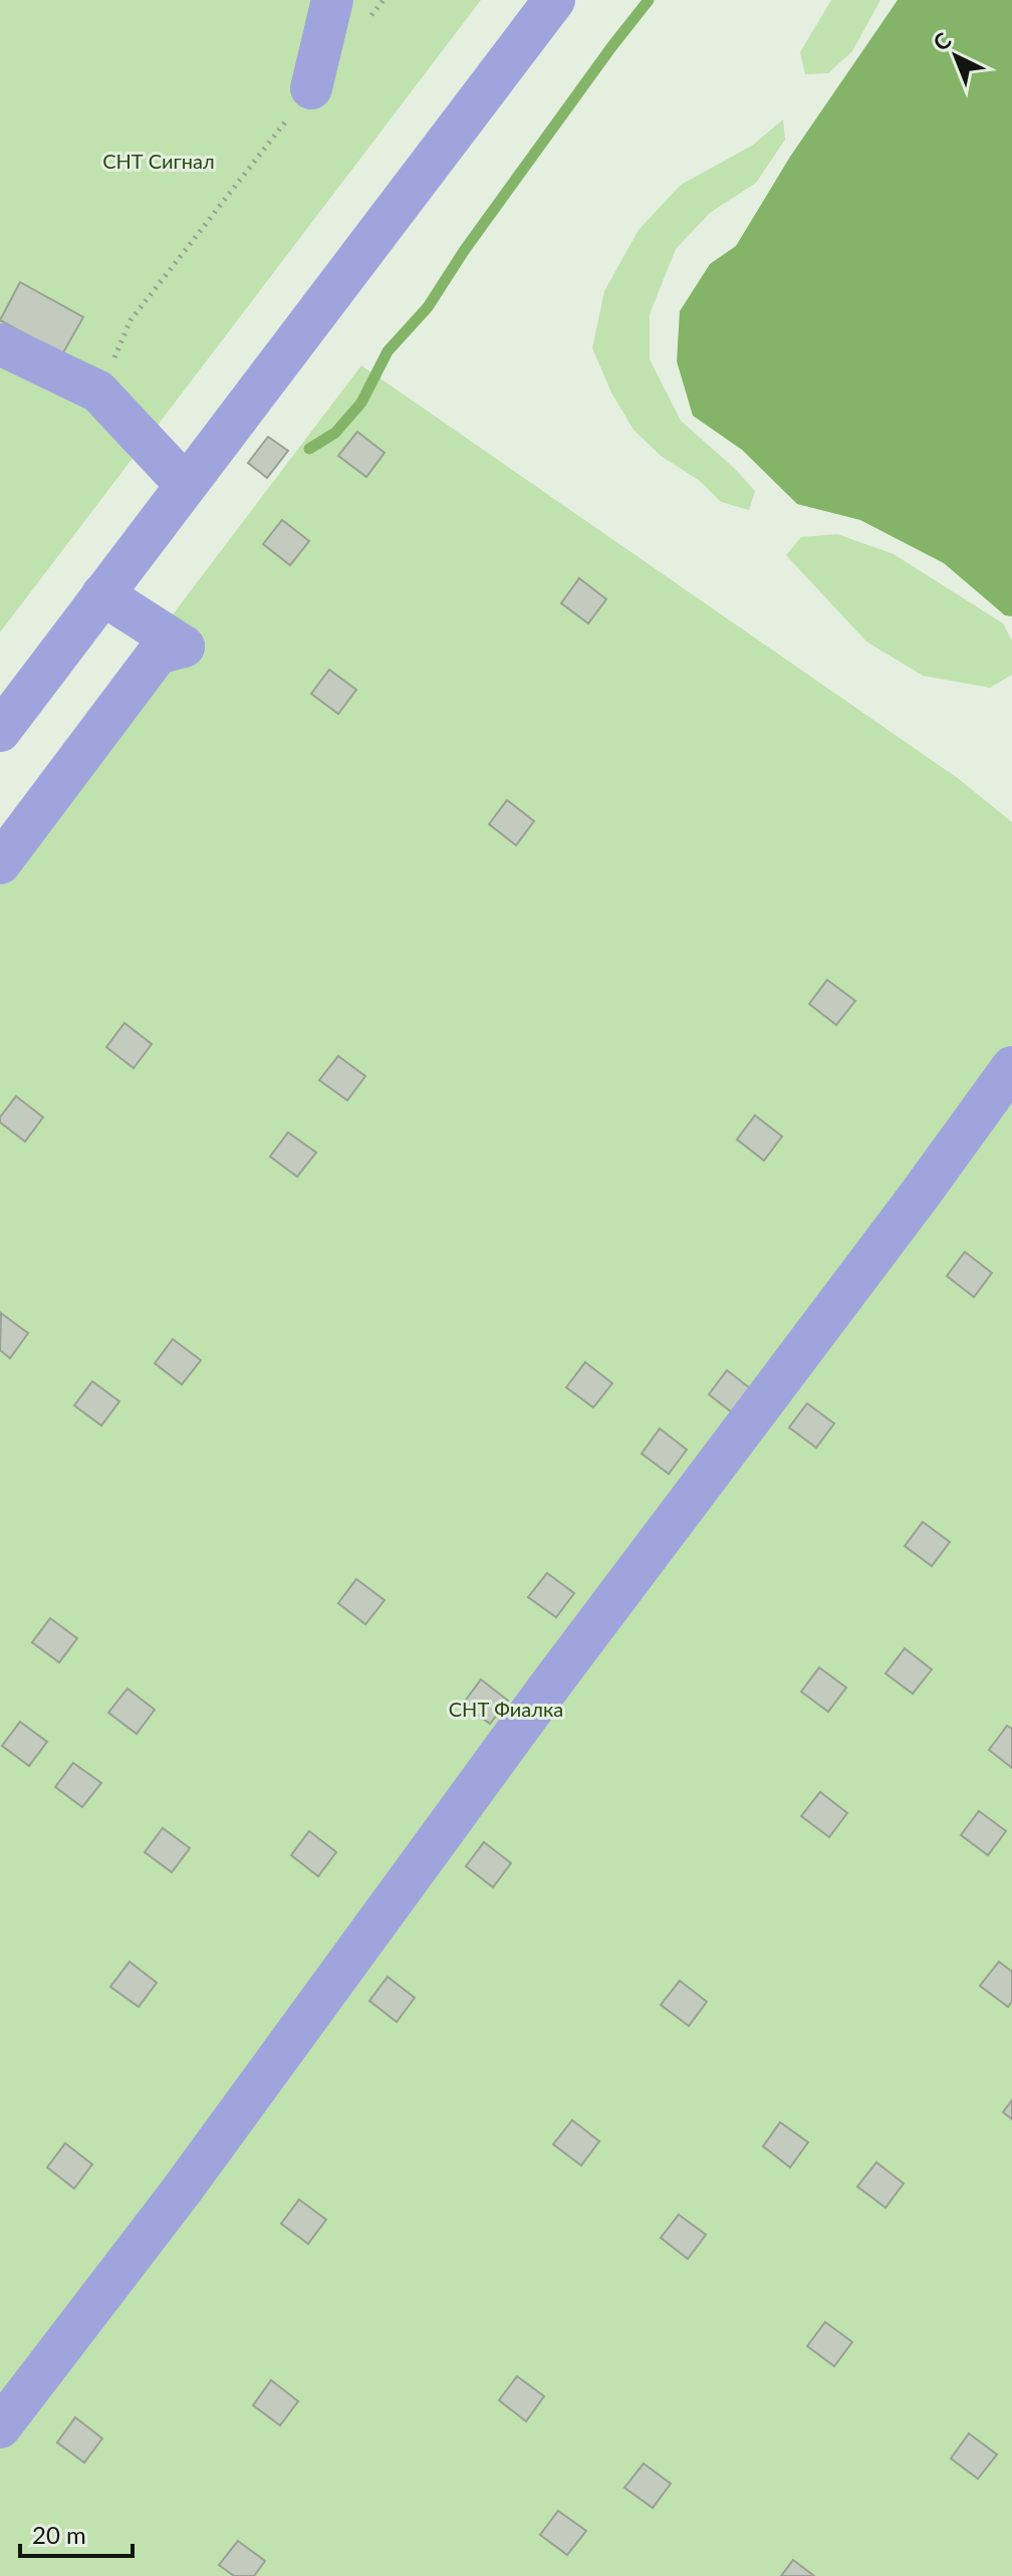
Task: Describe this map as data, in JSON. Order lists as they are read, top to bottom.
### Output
{
  "parks": ["СНТ Сигнал", "СНТ Фиалка"],
  "scale_bar": "20 m",
  "north": "top left"
}
